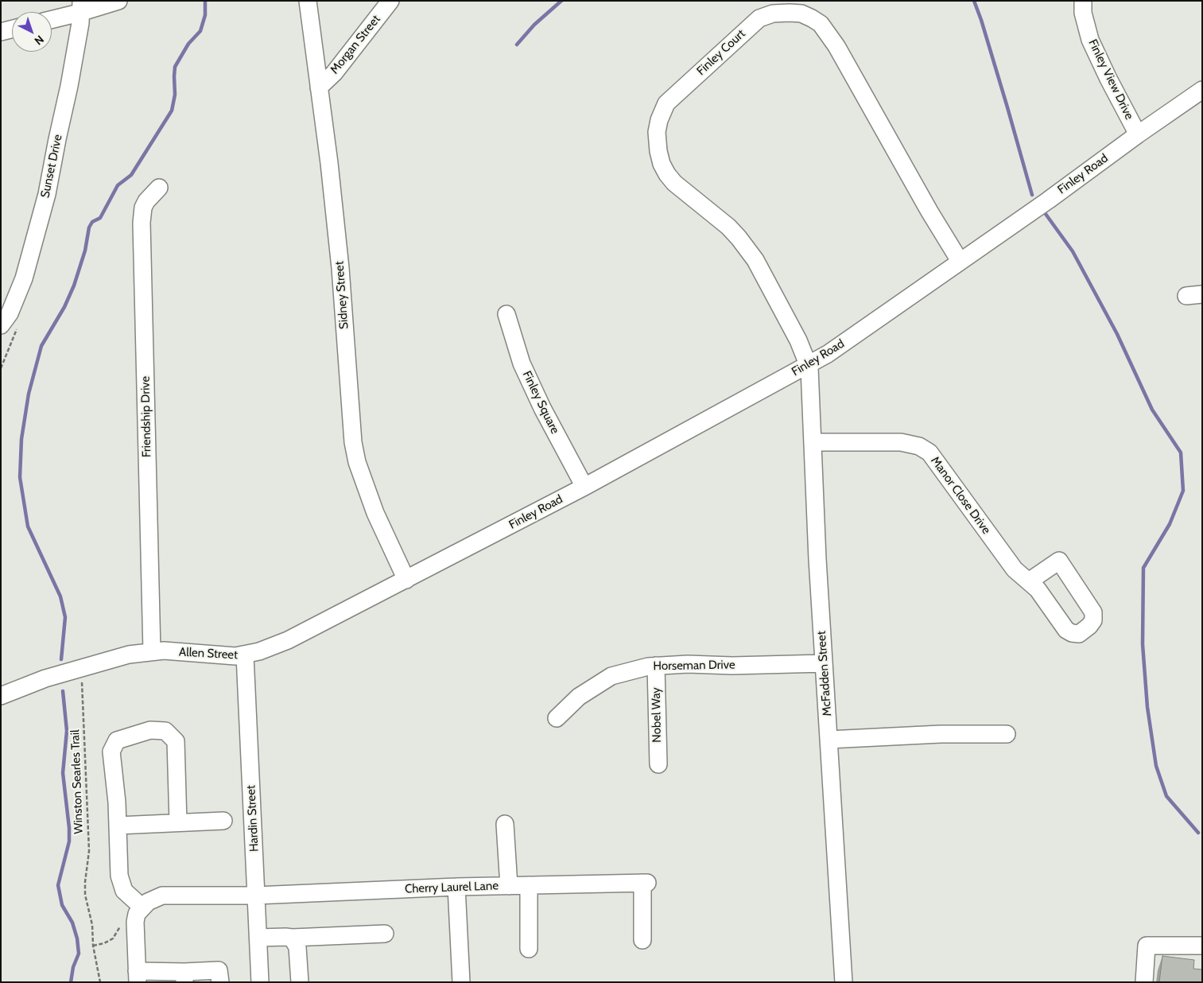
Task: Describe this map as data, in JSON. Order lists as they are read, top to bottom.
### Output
{
  "streets": {
    "street": [
      "Morgan Street",
      "Finley Court",
      "Finley View Drive",
      "Sunset Drive",
      "Finley Road",
      "Sidney Street",
      "Finley Square",
      "Friendship Drive",
      "Manor Close Drive",
      "Allen Street",
      "Horseman Drive",
      "McFadden Street",
      "Nobel Way",
      "Hardin Street",
      "Cherry Laurel Lane"
    ],
    "path": ["Winston Searles Trail"]
  },
  "crossings": [
    ["Morgan Street", "Sidney Street"],
    ["Finley Court", "Finley Road"],
    ["Finley Court", "McFadden Street"],
    ["Finley View Drive", "Finley Road"],
    ["Finley Road", "Sidney Street"],
    ["Finley Road", "Finley Square"],
    ["Finley Road", "Allen Street"],
    ["Finley Road", "McFadden Street"],
    ["Sidney Street", "Allen Street"],
    ["Friendship Drive", "Allen Street"],
    ["Manor Close Drive", "McFadden Street"],
    ["Allen Street", "Hardin Street"],
    ["Horseman Drive", "McFadden Street"],
    ["Horseman Drive", "Nobel Way"],
    ["Hardin Street", "Cherry Laurel Lane"]
  ],
  "north": "bottom right"
}
